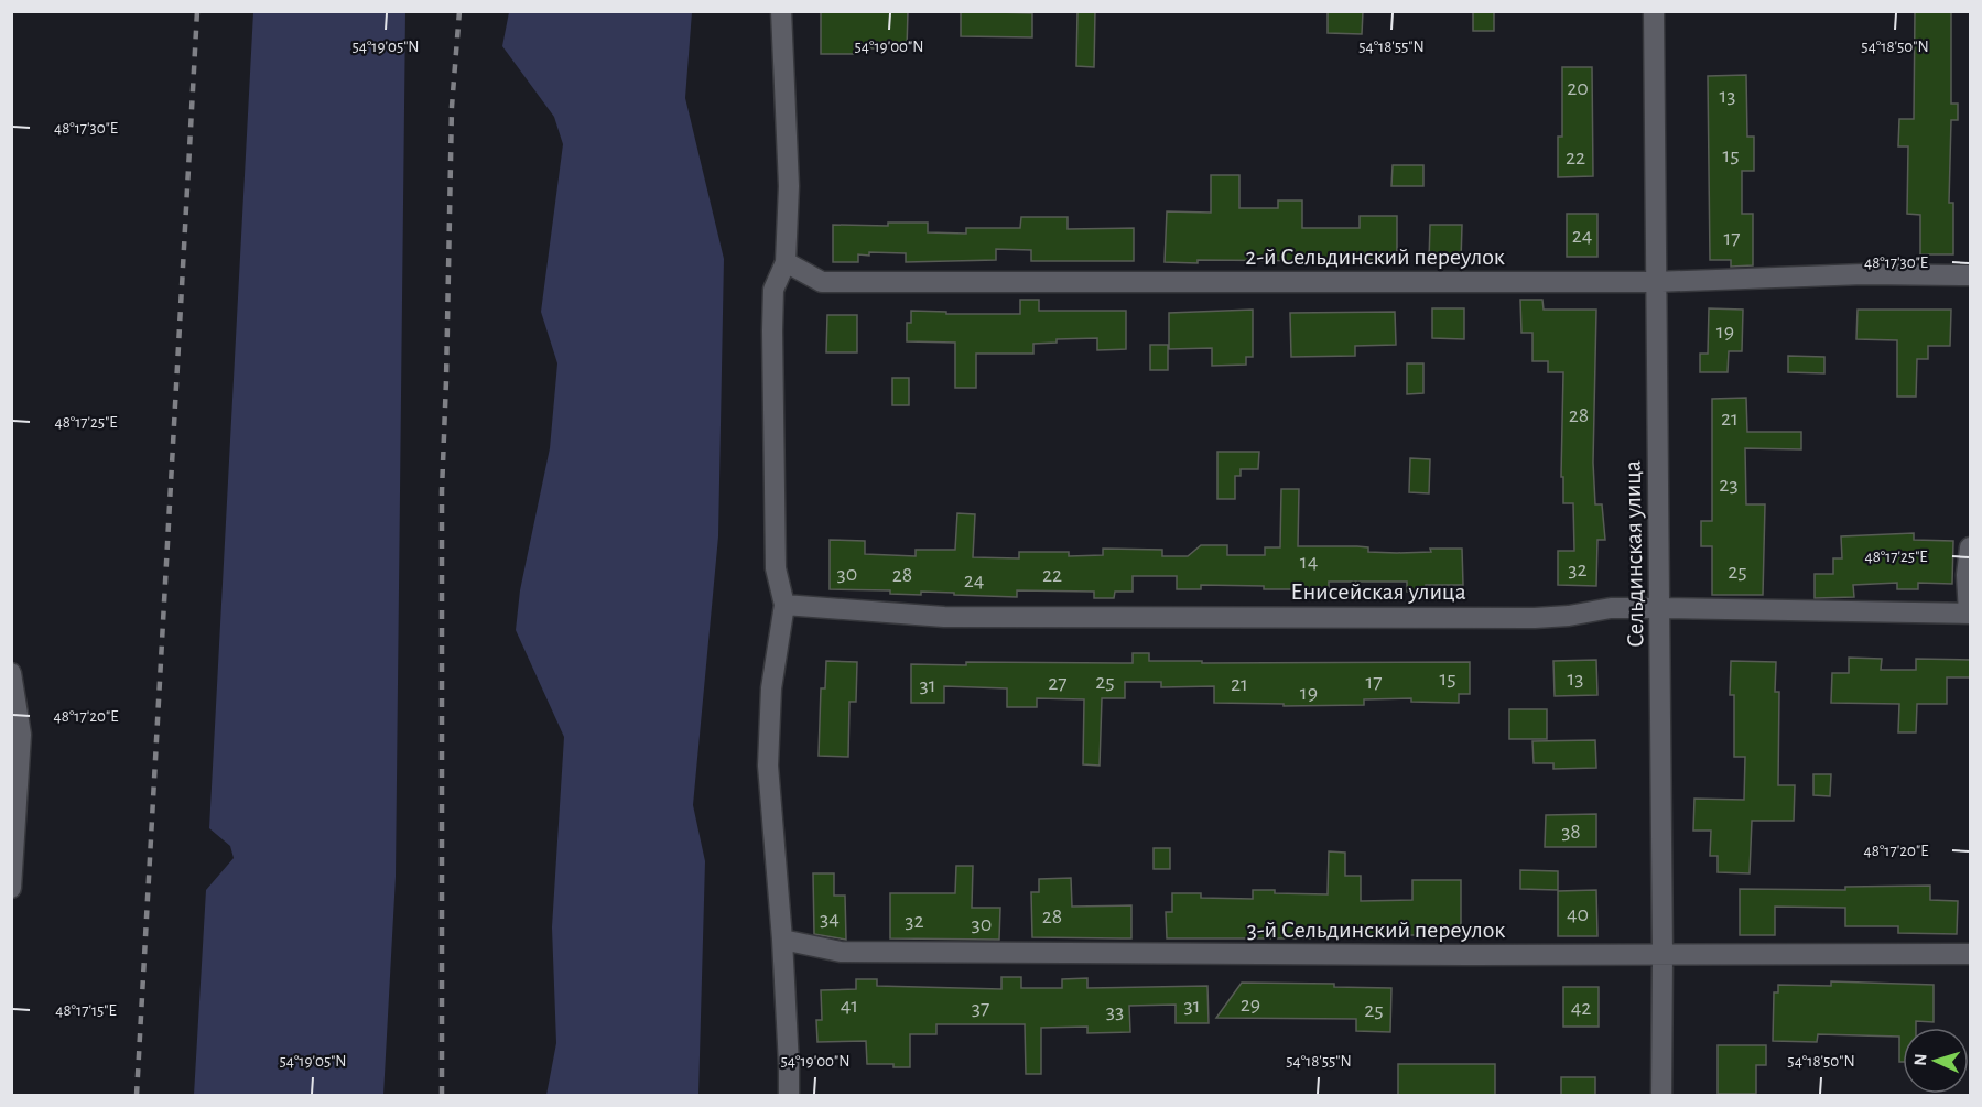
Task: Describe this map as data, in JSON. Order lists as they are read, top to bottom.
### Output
{
  "streets": {
    "street": [
      "2-й Сельдинский переулок",
      "Сельдинская улица",
      "Енисейская улица",
      "3-й Сельдинский переулок"
    ]
  },
  "crossings": [
    ["2-й Сельдинский переулок", "Сельдинская улица"],
    ["Сельдинская улица", "Енисейская улица"],
    ["Сельдинская улица", "3-й Сельдинский переулок"]
  ],
  "house_numbers": [
    "20",
    "13",
    "15",
    "22",
    "24",
    "17",
    "19",
    "28",
    "21",
    "23",
    "14",
    "32",
    "25",
    "30",
    "28",
    "22",
    "24",
    "15",
    "13",
    "25",
    "17",
    "27",
    "21",
    "31",
    "19",
    "38",
    "40",
    "28",
    "34",
    "32",
    "30",
    "29",
    "41",
    "31",
    "37",
    "42",
    "25",
    "33"
  ],
  "north": "left",
  "coordinates": [
    "54°19'05\"N",
    "54°19'00\"N",
    "54°18'55\"N",
    "54°18'50\"N",
    "48°17'30\"E",
    "48°17'25\"E",
    "48°17'20\"E",
    "48°17'15\"E"
  ]
}
